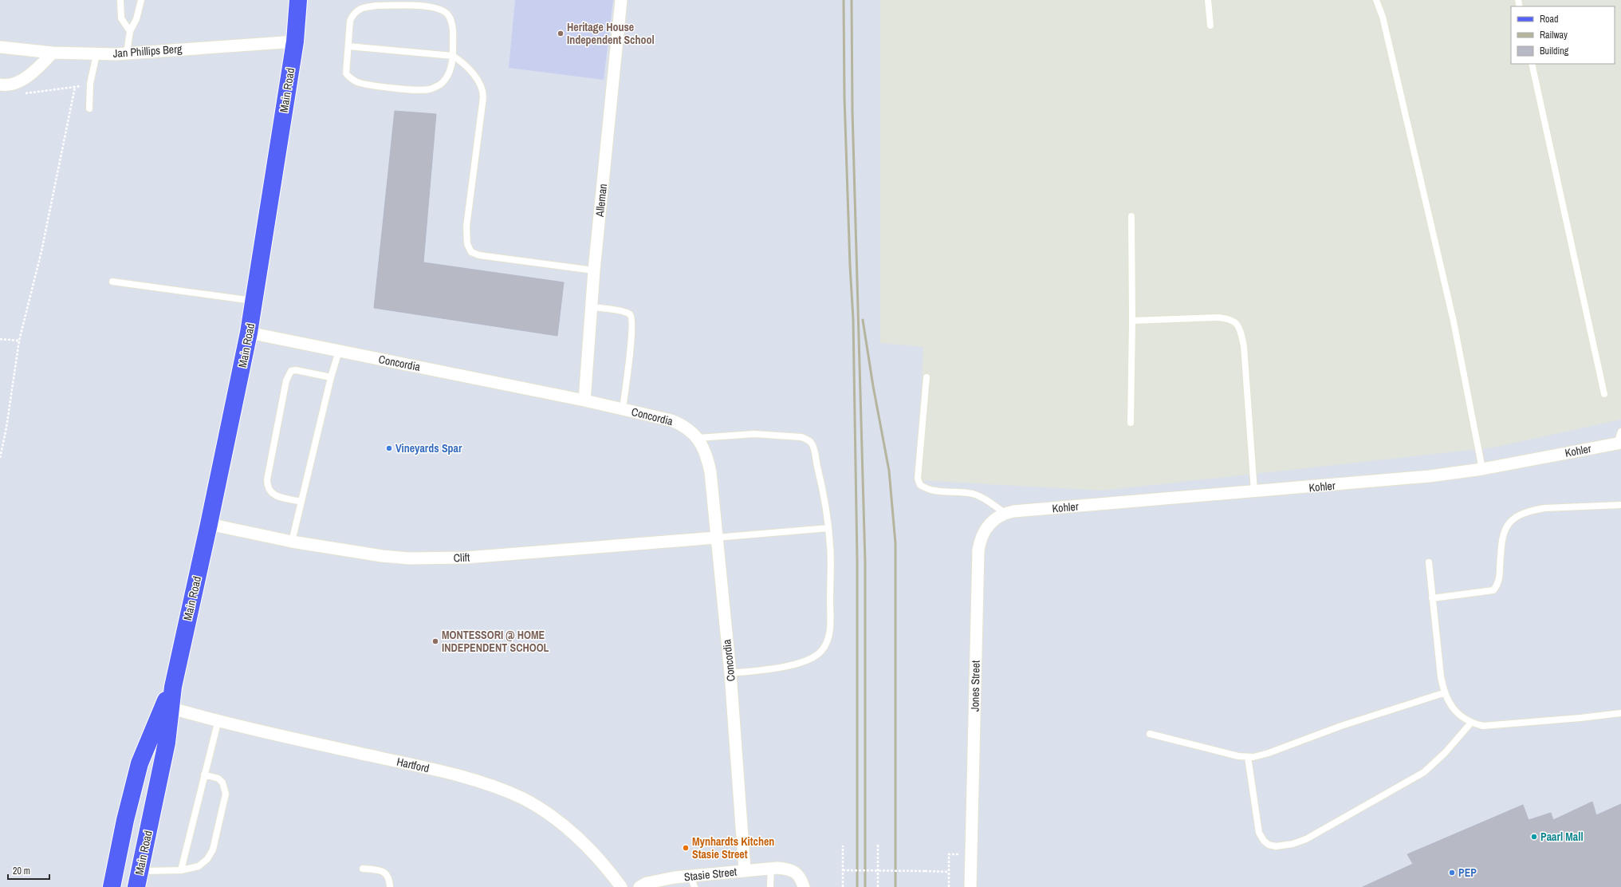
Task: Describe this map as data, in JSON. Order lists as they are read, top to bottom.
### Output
{
  "streets": {
    "main road": ["Main Road"],
    "street": [
      "Jan Phillips Berg",
      "Alleman",
      "Concordia",
      "Kohler",
      "Clift",
      "Jones Street",
      "Hartford",
      "Stasie Street"
    ]
  },
  "crossings": [
    ["Jan Phillips Berg", "Main Road"],
    ["Main Road", "Concordia"],
    ["Main Road", "Clift"],
    ["Main Road", "Hartford"],
    ["Alleman", "Concordia"],
    ["Concordia", "Clift"],
    ["Concordia", "Stasie Street"],
    ["Kohler", "Jones Street"]
  ],
  "places": [
    "Heritage House Independent School",
    "Vineyards Spar",
    "MONTESSORI @ HOME INDEPENDENT SCHOOL",
    "Paarl Mall",
    "Mynhardts Kitchen Stasie Street",
    "PEP"
  ],
  "legend": ["Road", "Railway", "Building"],
  "scale_bar": "20 m"
}
